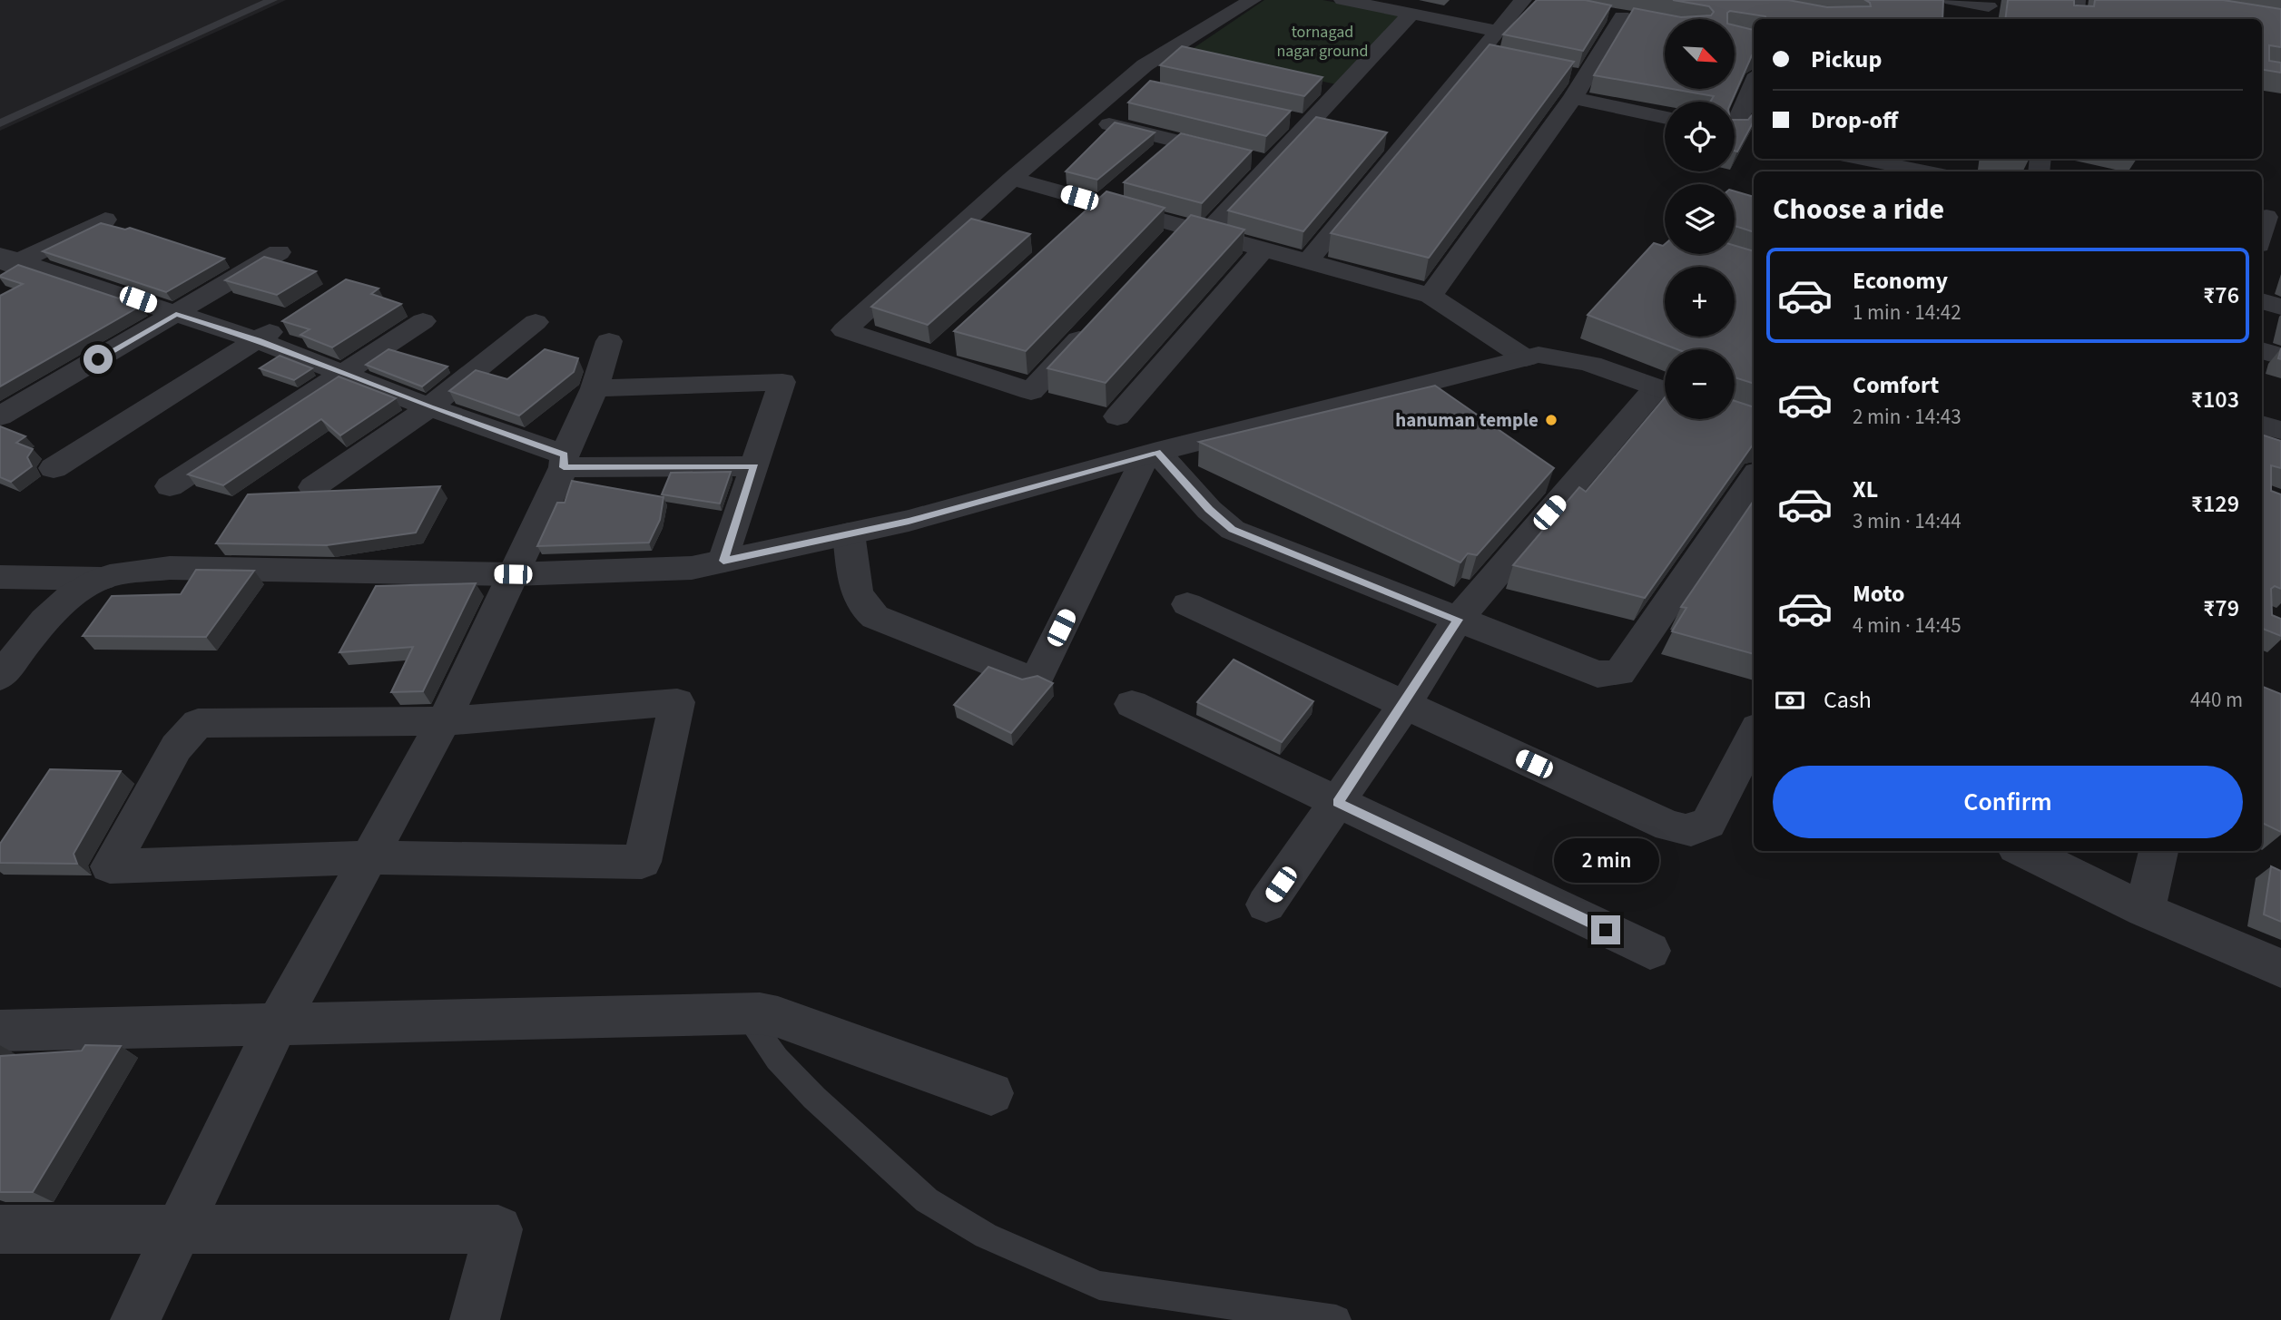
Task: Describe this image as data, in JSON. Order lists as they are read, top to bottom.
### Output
{
  "parks": ["tornagad nagar ground"],
  "places": ["hanuman temple"],
  "north": "bottom right",
  "page": {
    "map_buttons": ["+", "−"],
    "banner": ["Pickup", "Drop-off"],
    "heading": "Choose a ride",
    "list": [
      {
        "name": "Economy",
        "note": "1 min · 14:42",
        "value": "₹76"
      },
      {
        "name": "Comfort",
        "note": "2 min · 14:43",
        "value": "₹103"
      },
      {
        "name": "XL",
        "note": "3 min · 14:44",
        "value": "₹129"
      },
      {
        "name": "Moto",
        "note": "4 min · 14:45",
        "value": "₹79"
      }
    ],
    "pay": ["Cash", "440 m"],
    "buttons": "Confirm",
    "bubble": "2 min"
  }
}
